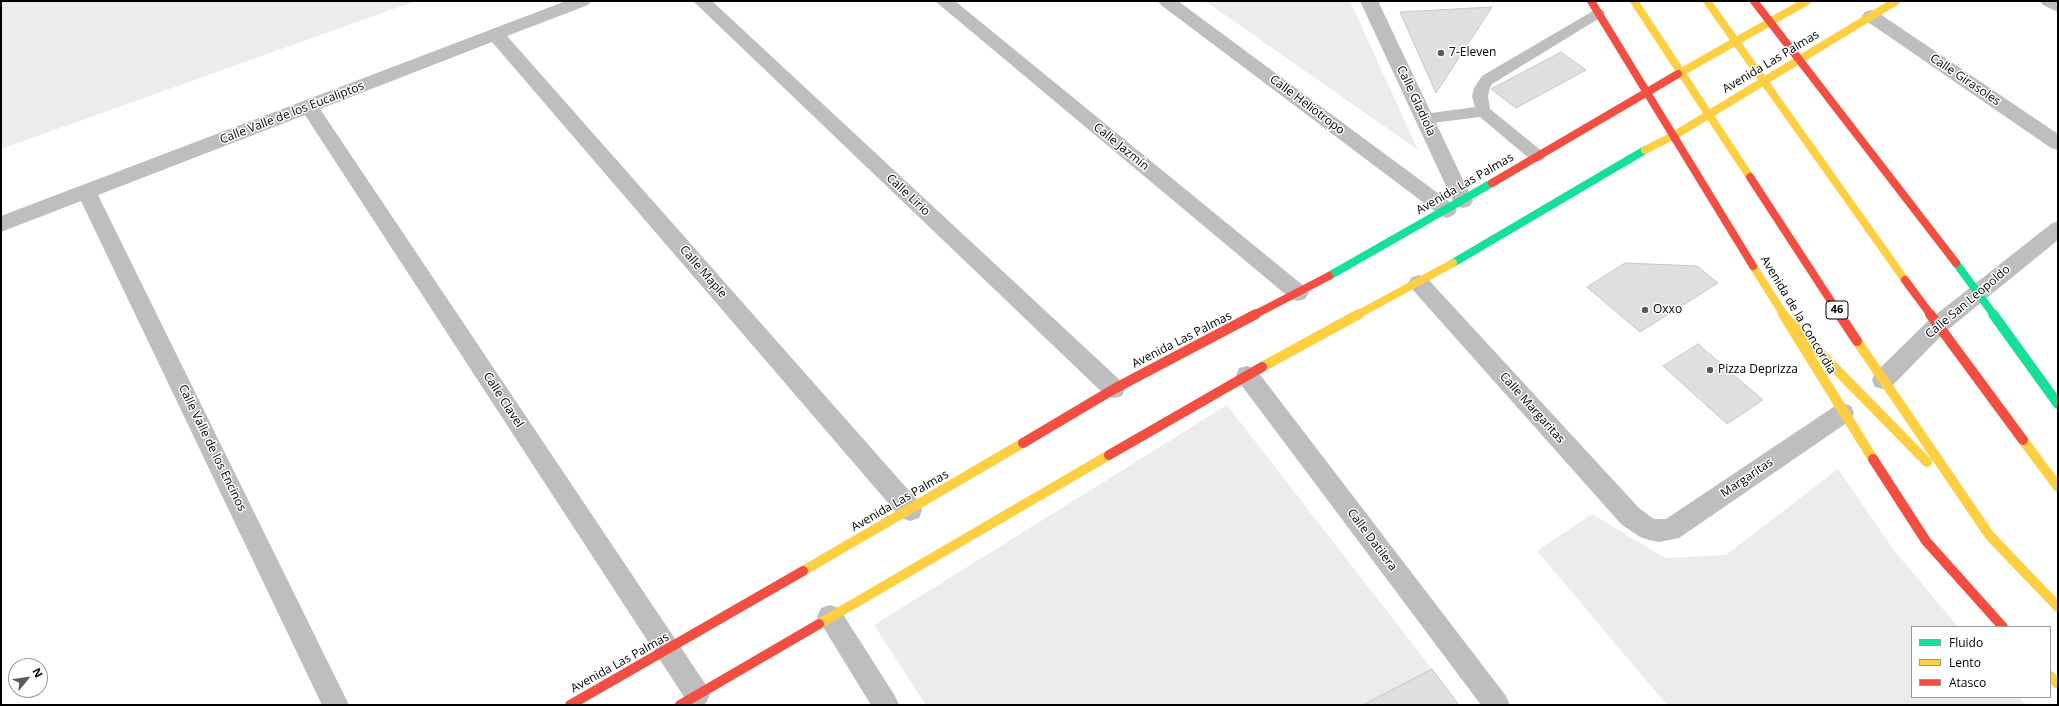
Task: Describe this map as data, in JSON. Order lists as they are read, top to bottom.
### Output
{
  "streets": {
    "street": [
      "Avenida Las Palmas",
      "Calle Girasoles",
      "Calle Gladiola",
      "Calle Heliotropo",
      "Calle Valle de los Eucaliptos",
      "Calle Jazmín",
      "Calle Lirio",
      "Calle Maple",
      "Calle San Leopoldo",
      "46",
      "Avenida de la Concordia",
      "Calle Clavel",
      "Calle Margaritas",
      "Calle Valle de los Encinos",
      "Margaritas",
      "Calle Datilera"
    ]
  },
  "crossings": [
    ["Avenida Las Palmas", "Calle Girasoles"],
    ["Avenida Las Palmas", "Calle Gladiola"],
    ["Avenida Las Palmas", "Calle Heliotropo"],
    ["Avenida Las Palmas", "Calle Jazmín"],
    ["Avenida Las Palmas", "Calle Lirio"],
    ["Avenida Las Palmas", "Calle Maple"],
    ["Avenida Las Palmas", "46"],
    ["Avenida Las Palmas", "Avenida de la Concordia"],
    ["Avenida Las Palmas", "Calle Clavel"],
    ["Avenida Las Palmas", "Calle Margaritas"],
    ["Avenida Las Palmas", "Calle Datilera"],
    ["Calle Gladiola", "Calle Heliotropo"],
    ["Calle Valle de los Eucaliptos", "Calle Maple"],
    ["Calle Valle de los Eucaliptos", "Calle Clavel"],
    ["Calle Valle de los Eucaliptos", "Calle Valle de los Encinos"],
    ["Calle San Leopoldo", "46"],
    ["Avenida de la Concordia", "Margaritas"],
    ["Calle Margaritas", "Margaritas"]
  ],
  "places": ["7-Eleven", "Oxxo", "Pizza Deprizza"],
  "legend": ["Fluido", "Lento", "Atasco"],
  "north": "top right"
}
